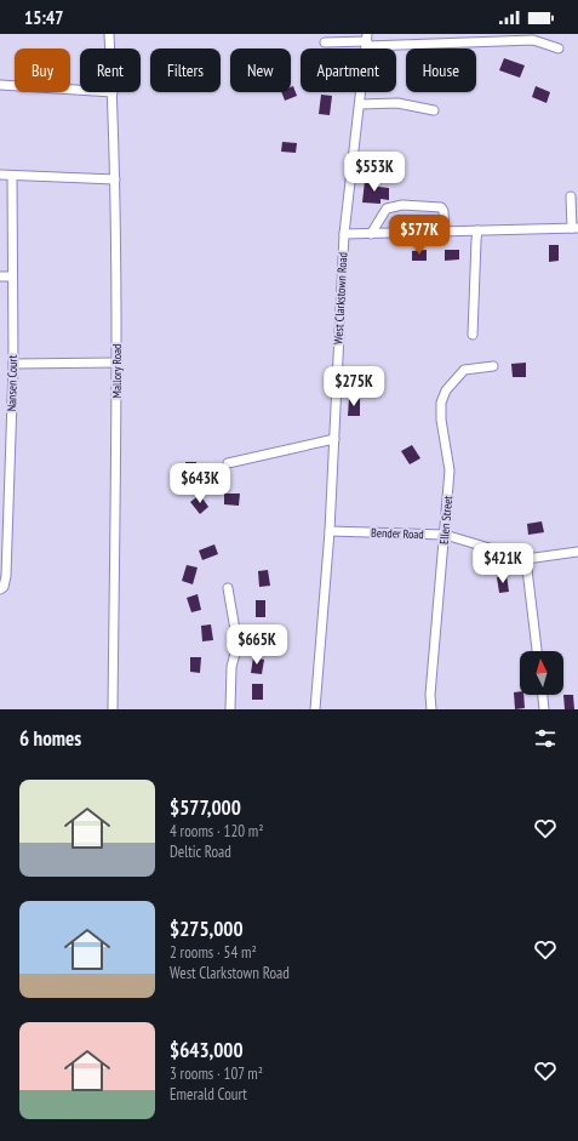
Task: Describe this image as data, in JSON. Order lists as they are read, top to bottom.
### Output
{
  "streets": {
    "street": [
      "West Clarkstown Road",
      "Mallory Road",
      "Nansen Court",
      "Ellen Street",
      "Bender Road"
    ]
  },
  "crossings": [
    ["West Clarkstown Road", "Bender Road"],
    ["Ellen Street", "Bender Road"]
  ],
  "north": "top",
  "page": {
    "status": "15:47",
    "chip": [
      "Buy",
      "Rent",
      "Filters",
      "New",
      "Apartment",
      "House"
    ],
    "price": [
      "$553K",
      "$577K",
      "$275K",
      "$643K",
      "$421K",
      "$665K"
    ],
    "heading": "6 homes",
    "list": [
      {
        "name": "$577,000",
        "note": "4 rooms · 120 m² · Deltic Road"
      },
      {
        "name": "$275,000",
        "note": "2 rooms · 54 m² · West Clarkstown Road"
      },
      {
        "name": "$643,000",
        "note": "3 rooms · 107 m² · Emerald Court"
      }
    ]
  }
}
